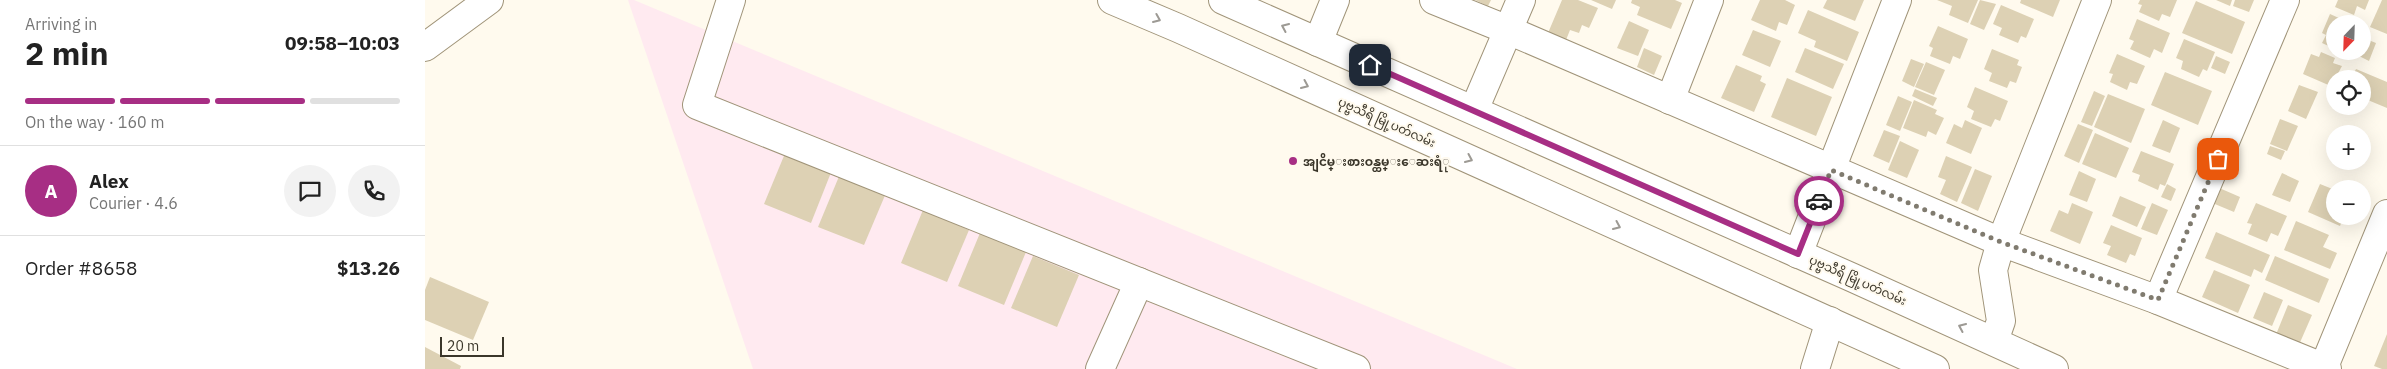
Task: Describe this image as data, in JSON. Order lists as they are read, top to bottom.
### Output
{
  "streets": {
    "street": ["ပုဗ္ဗသီရိ မြို့ပတ်လမ်း"]
  },
  "places": ["အျငိမ္းစားဝန္ထမ္းေဆးရံု"],
  "scale_bar": "20 m",
  "north": "bottom left",
  "page": {
    "heading": ["2 min", "Arriving in", "09:58–10:03"],
    "panel": [
      "Alex",
      "Courier · 4.6",
      "Order #8658",
      "$13.26"
    ],
    "map_buttons": ["+", "−"],
    "bar": "On the way · 160 m",
    "round": "A",
    "scale": "20 m"
  }
}
